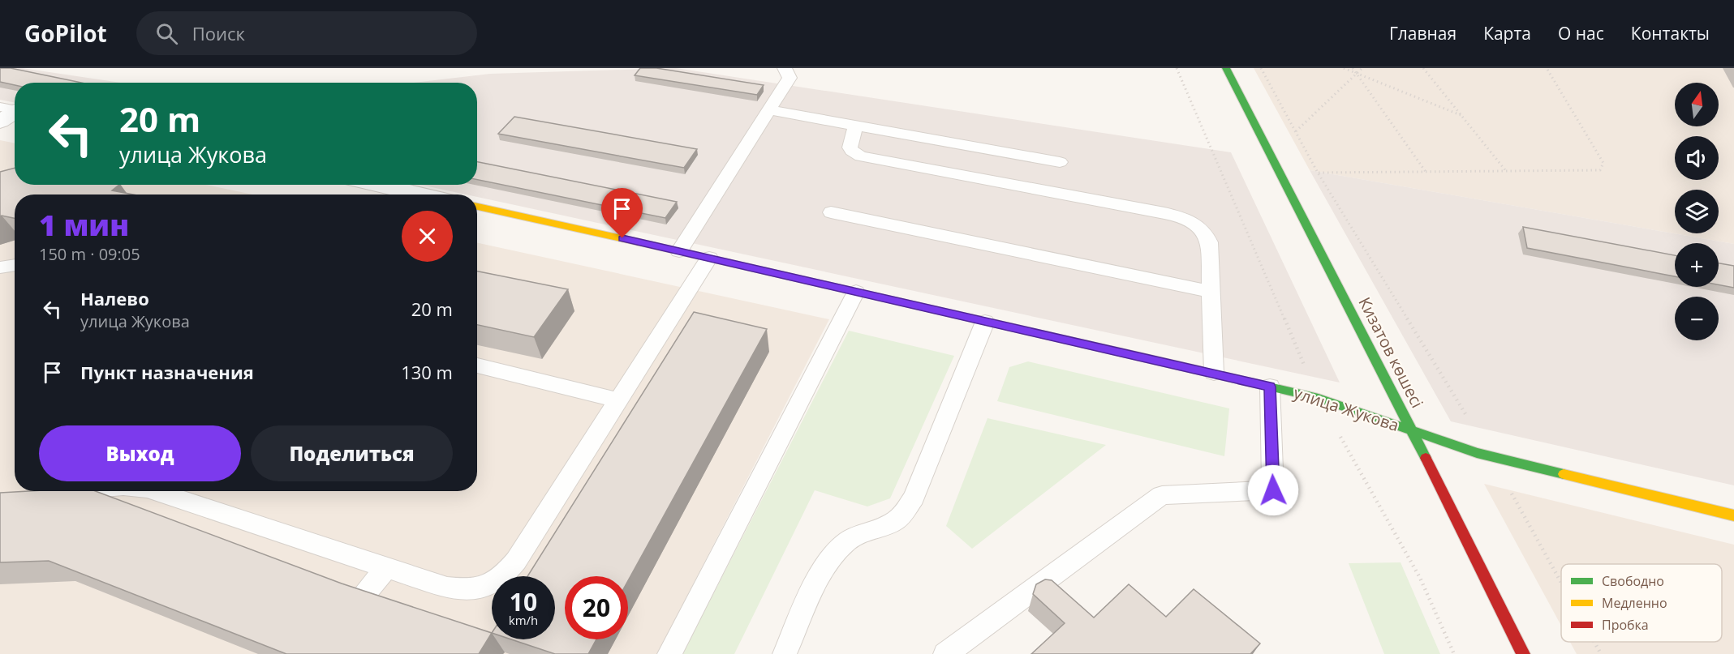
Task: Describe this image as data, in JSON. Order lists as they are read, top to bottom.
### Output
{
  "streets": {
    "main road": ["Кизатов көшесі", "улица Жукова"]
  },
  "crossings": [
    ["Кизатов көшесі", "улица Жукова"]
  ],
  "legend": ["Свободно", "Медленно", "Пробка"],
  "north": "top",
  "page": {
    "header": "GoPilot",
    "search": "Поиск",
    "nav": [
      "Главная",
      "Карта",
      "О нас",
      "Контакты"
    ],
    "map_buttons": ["+", "−"],
    "turn": ["20 m", "улица Жукова"],
    "heading": ["1 мин", "150 m · 09:05"],
    "list": [
      {
        "name": "Налево",
        "note": "улица Жукова",
        "value": "20 m"
      },
      {
        "name": "Пункт назначения",
        "value": "130 m"
      }
    ],
    "buttons": ["Выход", "Поделиться"],
    "speed": "10 km/h",
    "limit": "20"
  }
}
